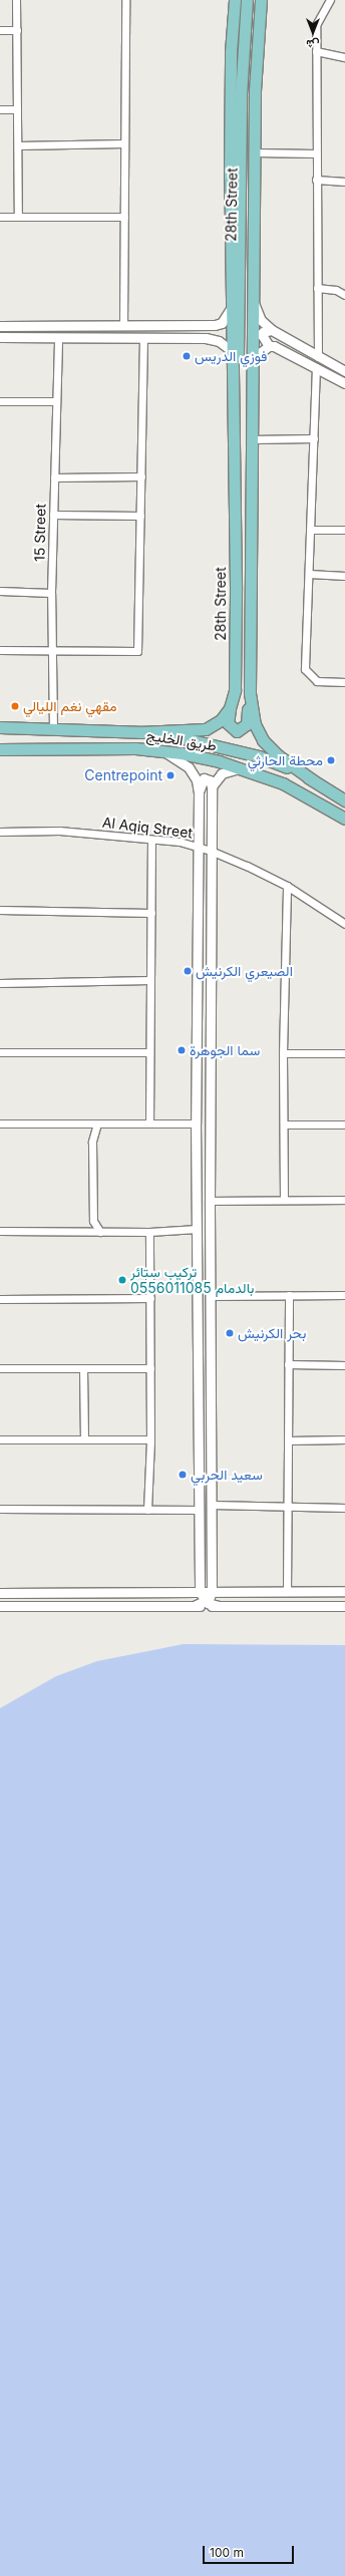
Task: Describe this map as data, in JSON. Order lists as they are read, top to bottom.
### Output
{
  "streets": {
    "main road": ["28th Street", "طريق الخليج"],
    "street": ["15 Street", "Al Aqiq Street"]
  },
  "crossings": [
    ["28th Street", "طريق الخليج"],
    ["15 Street", "طريق الخليج"]
  ],
  "places": [
    "فوزي الدريس",
    "مقهي نغم الليالي",
    "محطة الحارثي",
    "Centrepoint",
    "الصيعري الكرنيش",
    "سما الجوهرة",
    "تركيب ستائر بالدمام 0556011085",
    "بحر الكرنيش",
    "سعيد الحربي"
  ],
  "scale_bar": "100 m",
  "north": "bottom"
}
